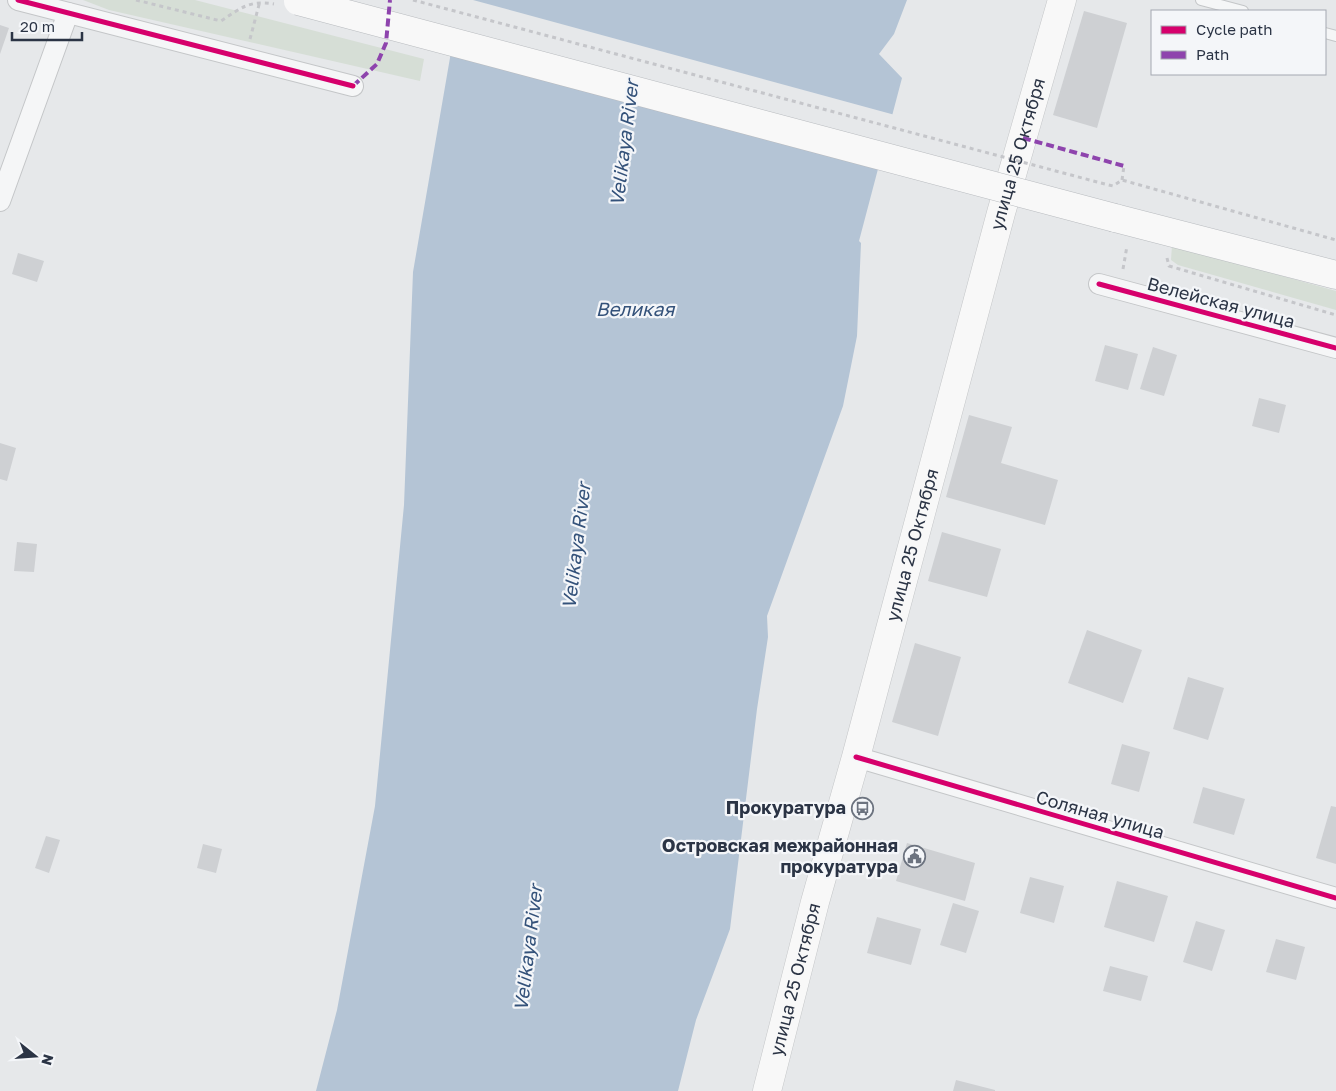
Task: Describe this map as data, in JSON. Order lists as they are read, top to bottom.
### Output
{
  "streets": {
    "main road": ["улица 25 Октября"],
    "street": ["Велейская улица", "Соляная улица"]
  },
  "crossings": [
    ["улица 25 Октября", "Соляная улица"]
  ],
  "water": ["Velikaya River", "Великая"],
  "places": {
    "bus stop": ["Прокуратура"],
    "public building": ["Островская межрайонная прокуратура"]
  },
  "legend": ["Cycle path", "Path"],
  "scale_bar": "20 m",
  "north": "right"
}
